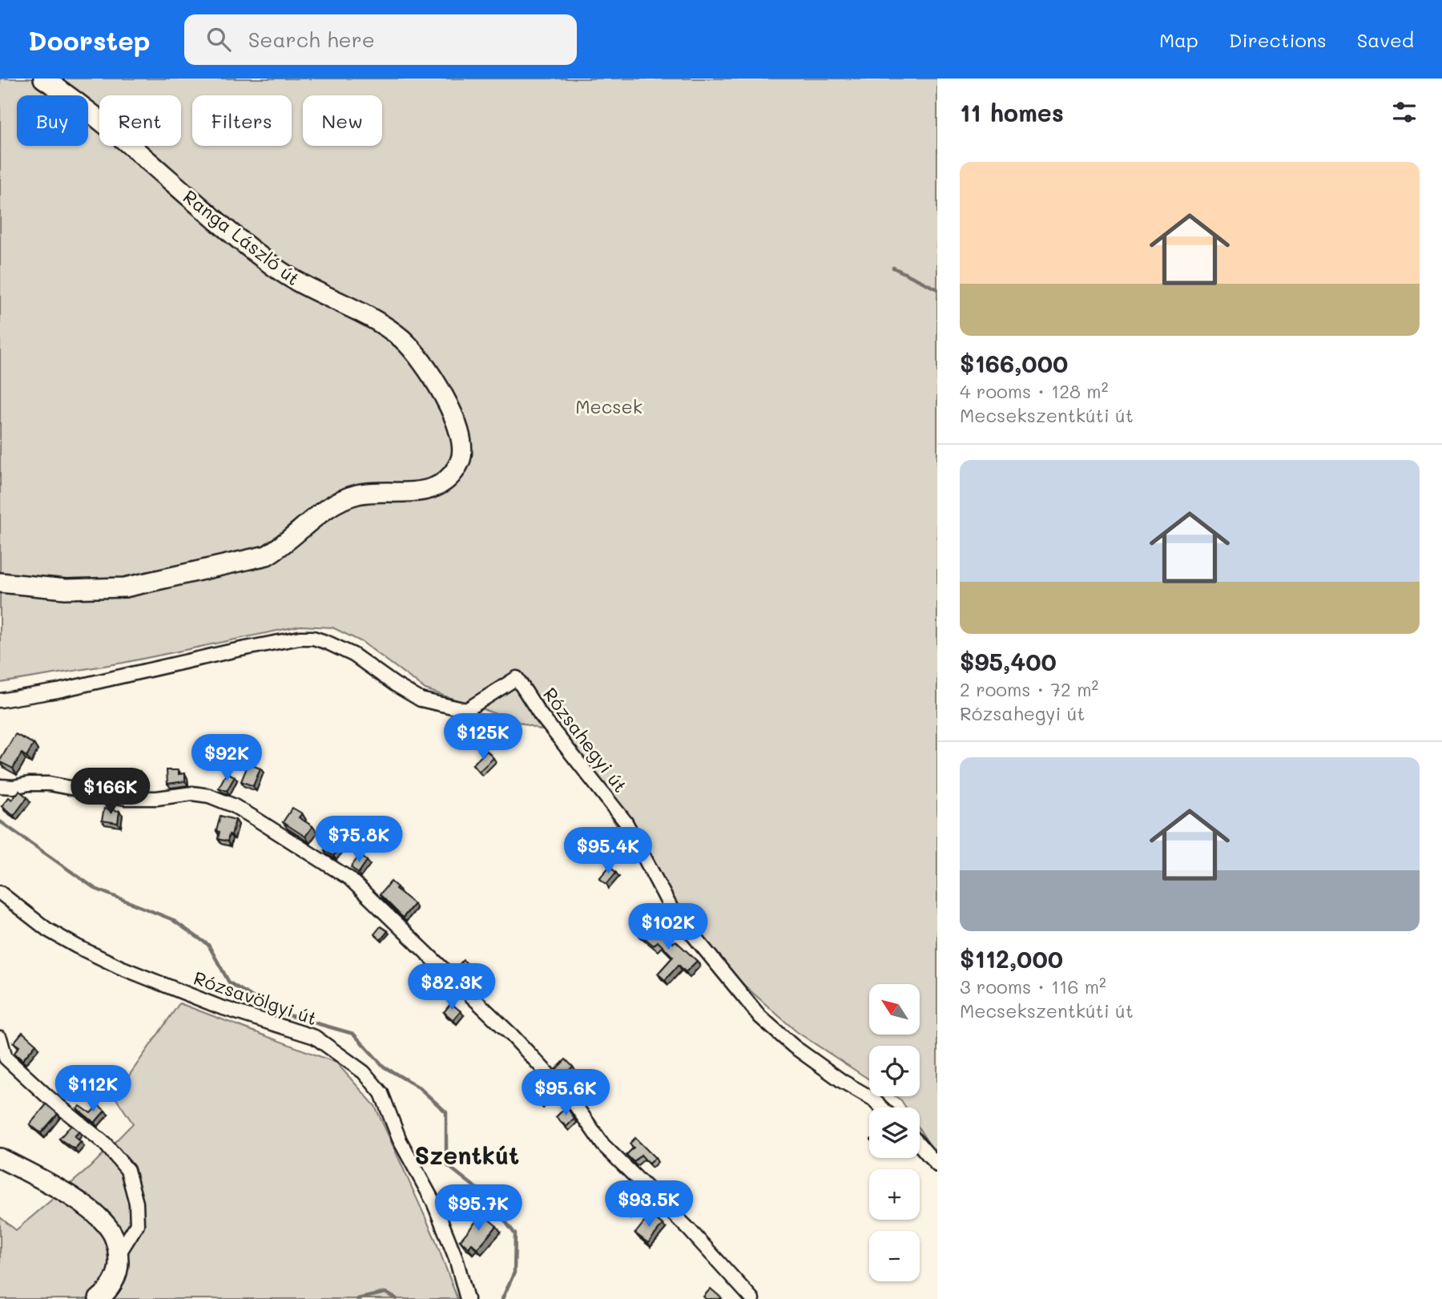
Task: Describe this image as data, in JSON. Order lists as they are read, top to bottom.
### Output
{
  "streets": {
    "main road": ["Ranga László út"],
    "street": ["Rózsahegyi út", "Rózsavölgyi út"]
  },
  "districts": ["Szentkút"],
  "parks": ["Mecsek"],
  "north": "top left",
  "page": {
    "header": "Doorstep",
    "search": "Search here",
    "nav": ["Map", "Directions", "Saved"],
    "heading": "11 homes",
    "chip": [
      "Buy",
      "Rent",
      "Filters",
      "New"
    ],
    "list": [
      {
        "name": "$166,000",
        "note": "4 rooms · 128 m² · Mecsekszentkúti út"
      },
      {
        "name": "$95,400",
        "note": "2 rooms · 72 m² · Rózsahegyi út"
      },
      {
        "name": "$112,000",
        "note": "3 rooms · 116 m² · Mecsekszentkúti út"
      }
    ],
    "price": [
      "$125K",
      "$92K",
      "$166K",
      "$75.8K",
      "$95.4K",
      "$102K",
      "$82.3K",
      "$112K",
      "$95.6K",
      "$93.5K",
      "$95.7K"
    ],
    "map_buttons": ["+", "−"]
  }
}
